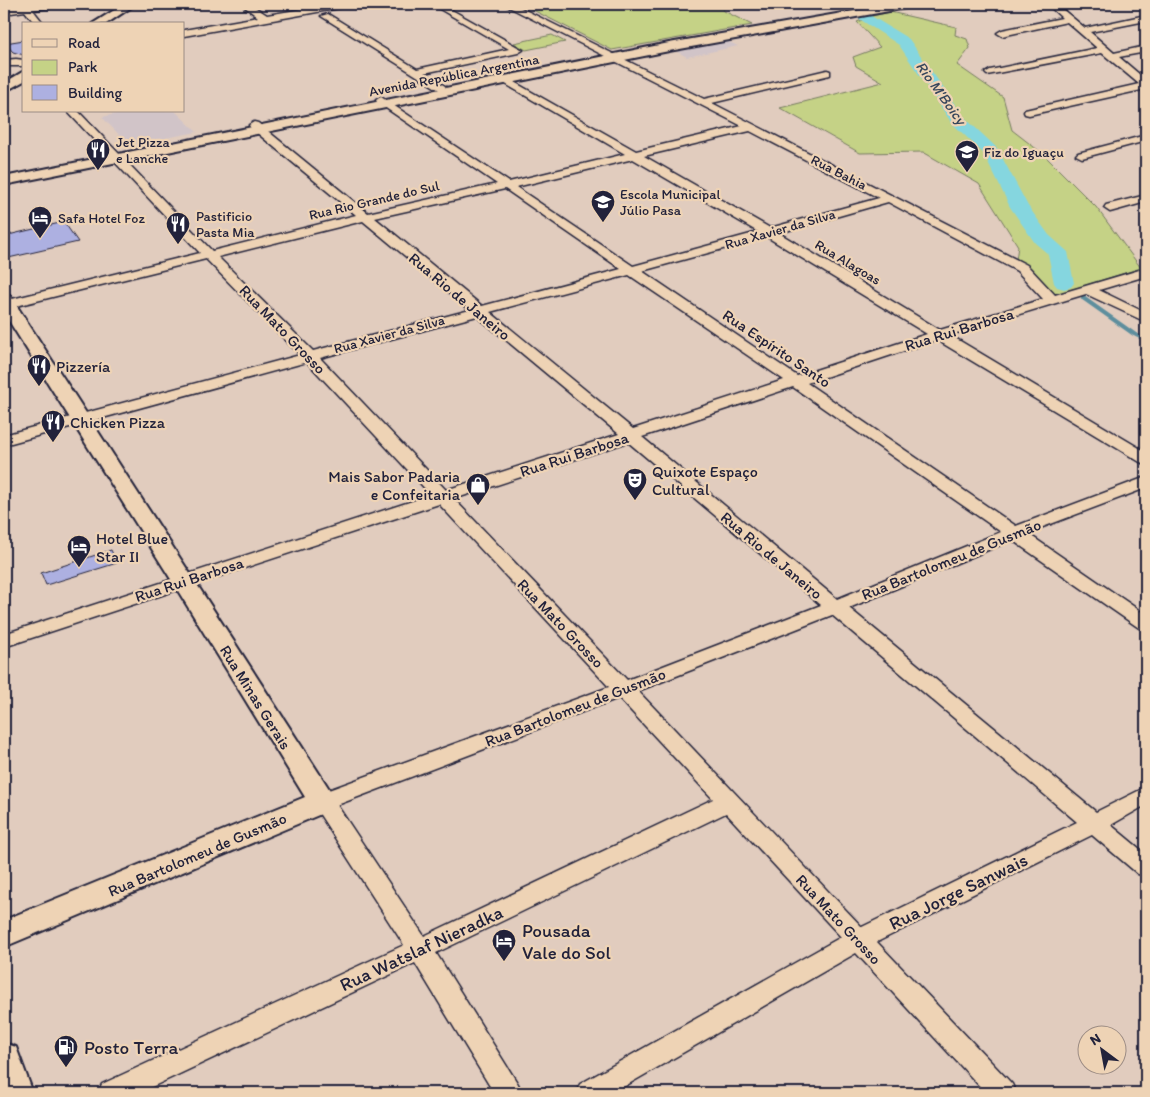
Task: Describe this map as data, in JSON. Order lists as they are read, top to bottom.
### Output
{
  "streets": {
    "main road": ["Avenida República Argentina", "Rua Bartolomeu de Gusmão", "Rua Minas Gerais"],
    "street": [
      "Rua Bahia",
      "Rua Rio Grande do Sul",
      "Rua Xavier da Silva",
      "Rua Alagoas",
      "Rua Rio de Janeiro",
      "Rua Mato Grosso",
      "Rua Rui Barbosa",
      "Rua Espírito Santo",
      "Rua Jorge Sanwais",
      "Rua Watslaf Nieradka"
    ]
  },
  "crossings": [
    ["Avenida República Argentina", "Rua Bahia"],
    ["Avenida República Argentina", "Rua Alagoas"],
    ["Avenida República Argentina", "Rua Rio de Janeiro"],
    ["Avenida República Argentina", "Rua Mato Grosso"],
    ["Avenida República Argentina", "Rua Espírito Santo"],
    ["Rua Bahia", "Rua Rio Grande do Sul"],
    ["Rua Bahia", "Rua Xavier da Silva"],
    ["Rua Bahia", "Rua Rui Barbosa"],
    ["Rua Rio Grande do Sul", "Rua Alagoas"],
    ["Rua Rio Grande do Sul", "Rua Rio de Janeiro"],
    ["Rua Rio Grande do Sul", "Rua Mato Grosso"],
    ["Rua Rio Grande do Sul", "Rua Espírito Santo"],
    ["Rua Rio Grande do Sul", "Rua Minas Gerais"],
    ["Rua Xavier da Silva", "Rua Alagoas"],
    ["Rua Xavier da Silva", "Rua Rio de Janeiro"],
    ["Rua Xavier da Silva", "Rua Mato Grosso"],
    ["Rua Xavier da Silva", "Rua Espírito Santo"],
    ["Rua Xavier da Silva", "Rua Minas Gerais"],
    ["Rua Alagoas", "Rua Rui Barbosa"],
    ["Rua Rio de Janeiro", "Rua Rui Barbosa"],
    ["Rua Rio de Janeiro", "Rua Bartolomeu de Gusmão"],
    ["Rua Rio de Janeiro", "Rua Jorge Sanwais"],
    ["Rua Mato Grosso", "Rua Rui Barbosa"],
    ["Rua Mato Grosso", "Rua Bartolomeu de Gusmão"],
    ["Rua Mato Grosso", "Rua Jorge Sanwais"],
    ["Rua Mato Grosso", "Rua Watslaf Nieradka"],
    ["Rua Rui Barbosa", "Rua Espírito Santo"],
    ["Rua Rui Barbosa", "Rua Minas Gerais"],
    ["Rua Espírito Santo", "Rua Bartolomeu de Gusmão"],
    ["Rua Bartolomeu de Gusmão", "Rua Minas Gerais"],
    ["Rua Minas Gerais", "Rua Watslaf Nieradka"]
  ],
  "water": ["Rio M'Boicy"],
  "places": {
    "restaurant": [
      "Jet Pizza e Lanche",
      "Pastificio Pasta Mia",
      "Pizzería",
      "Chicken Pizza"
    ],
    "school or university": ["Fiz do Iguaçu", "Escola Municipal Júlio Pasa"],
    "hotel": ["Safa Hotel Foz", "Hotel Blue Star II", "Pousada Vale do Sol"],
    "theatre": ["Quixote Espaço Cultural"],
    "shop": ["Mais Sabor Padaria e Confeitaria"],
    "fuel station": ["Posto Terra"]
  },
  "legend": ["Road", "Park", "Building"],
  "north": "top left"
}
